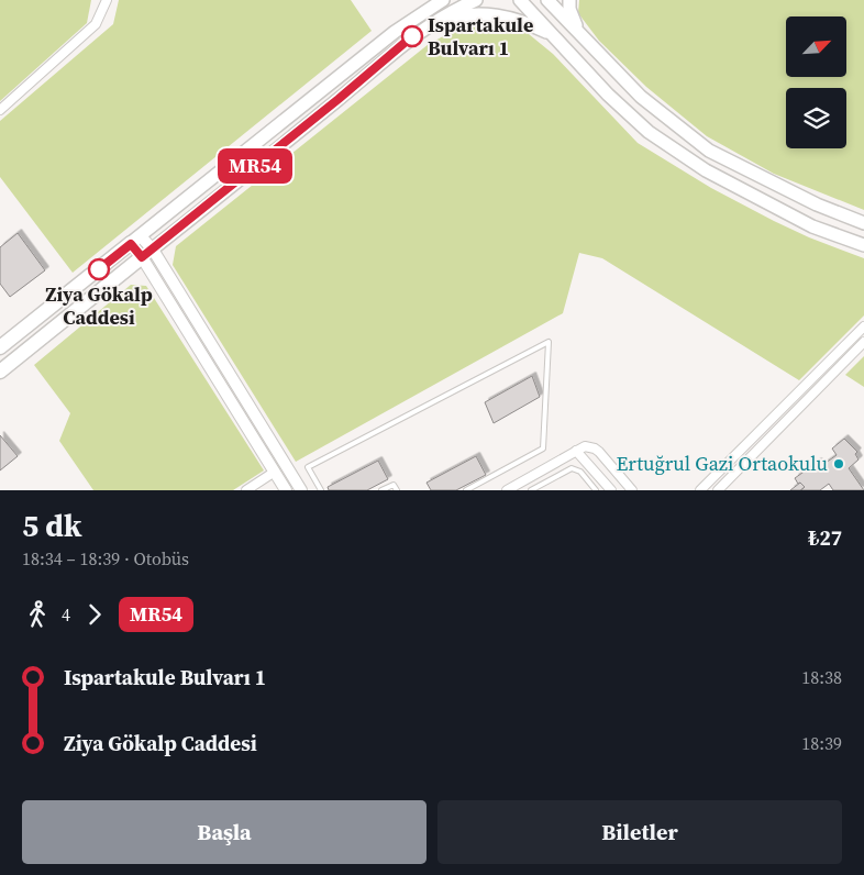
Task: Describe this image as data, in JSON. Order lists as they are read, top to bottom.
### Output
{
  "places": ["Ispartakule Bulvarı 1", "Ziya Gökalp Caddesi", "Ertuğrul Gazi Ortaokulu"],
  "lines": ["bus line MR54"],
  "north": "top right",
  "page": {
    "on_map": "MR54",
    "heading": ["5 dk", "18:34 – 18:39 · Otobüs", "₺27"],
    "legs": ["4", "MR54"],
    "list": [
      {
        "name": "Ispartakule Bulvarı 1",
        "value": "18:38"
      },
      {
        "name": "Ziya Gökalp Caddesi",
        "value": "18:39"
      }
    ],
    "buttons": ["Başla", "Biletler"]
  }
}
